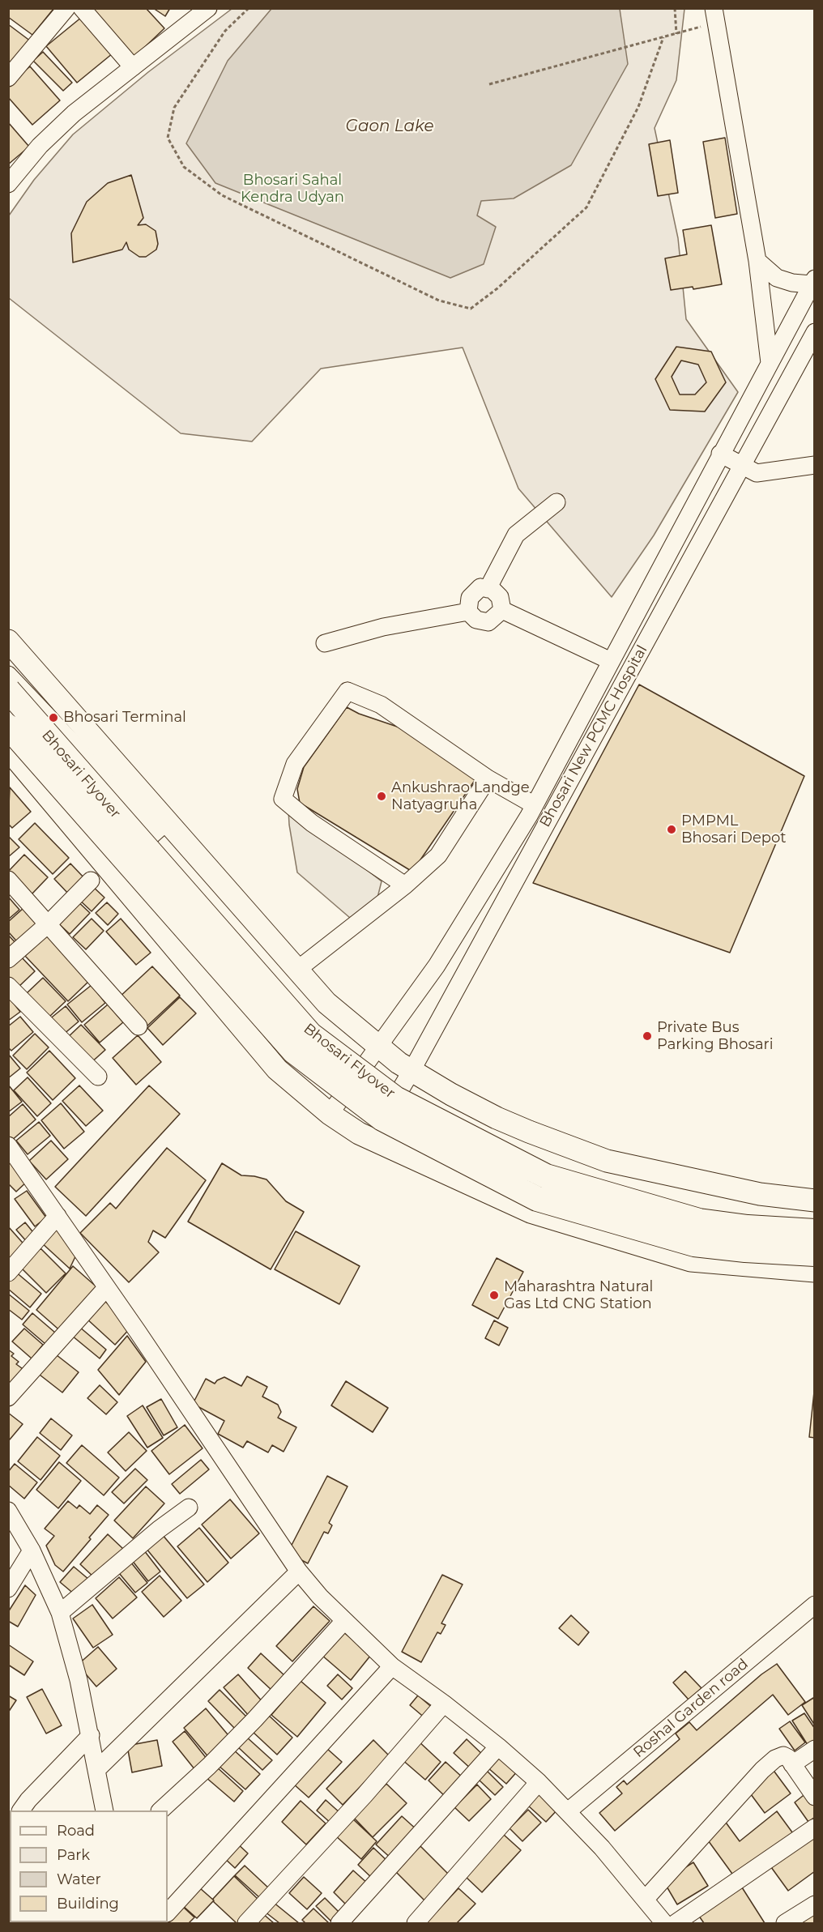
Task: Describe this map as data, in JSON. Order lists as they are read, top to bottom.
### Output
{
  "streets": {
    "highway": ["Bhosari Flyover"],
    "street": ["Bhosari New PCMC Hospital", "Roshal Garden road"]
  },
  "water": ["Gaon Lake"],
  "parks": ["Bhosari Sahal Kendra Udyan"],
  "places": [
    "Bhosari Terminal",
    "Ankushrao Landge Natyagruha",
    "PMPML Bhosari Depot",
    "Private Bus Parking Bhosari",
    "Maharashtra Natural Gas Ltd CNG Station"
  ],
  "legend": [
    "Road",
    "Park",
    "Water",
    "Building"
  ]
}
